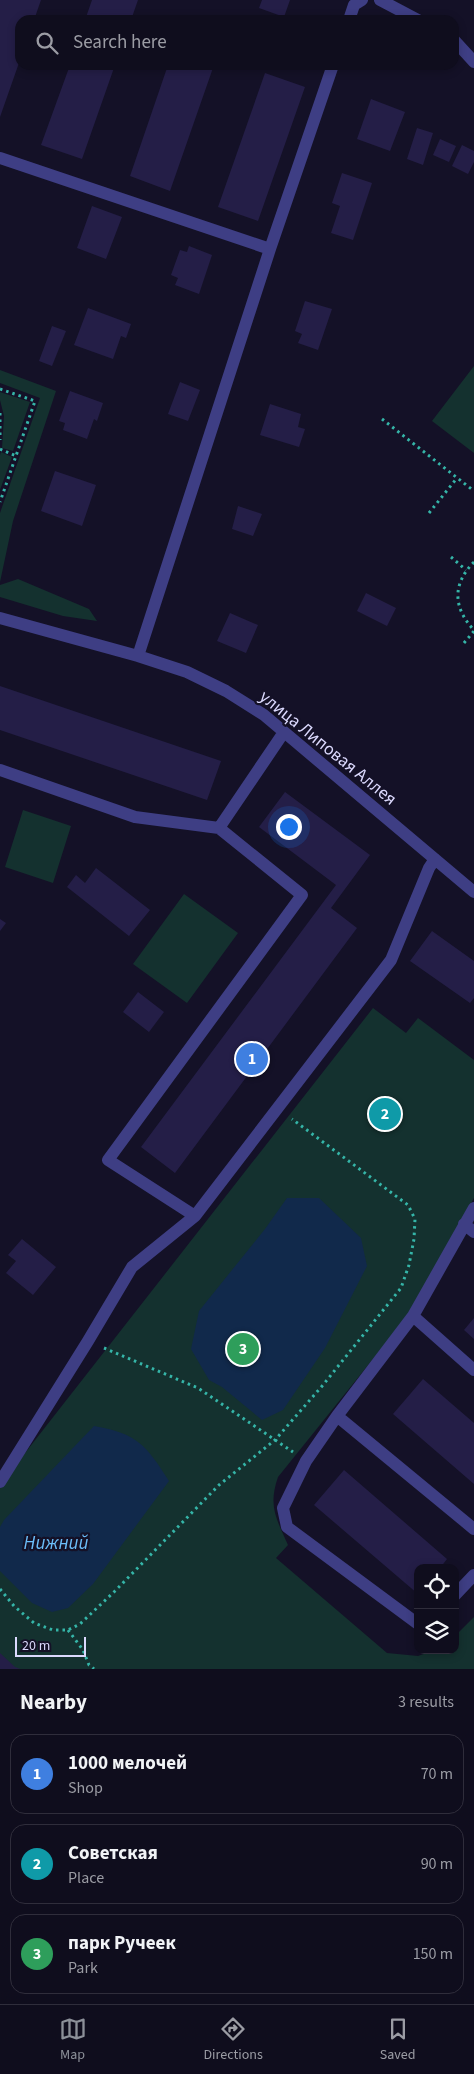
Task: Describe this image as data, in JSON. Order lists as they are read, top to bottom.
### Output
{
  "streets": {
    "street": ["улица Липовая Аллея"]
  },
  "water": ["Нижний"],
  "scale_bar": "20 m",
  "page": {
    "search": "Search here",
    "pins": ["1", "2", "3"],
    "scale": "20 m",
    "heading": ["Nearby", "3 results"],
    "list": [
      {
        "mark": "1",
        "name": "1000 мелочей",
        "note": "Shop",
        "value": "70 m"
      },
      {
        "mark": "2",
        "name": "Советская",
        "note": "Place",
        "value": "90 m"
      },
      {
        "mark": "3",
        "name": "парк Ручеек",
        "note": "Park",
        "value": "150 m"
      }
    ],
    "nav": ["Map", "Directions", "Saved"]
  }
}
